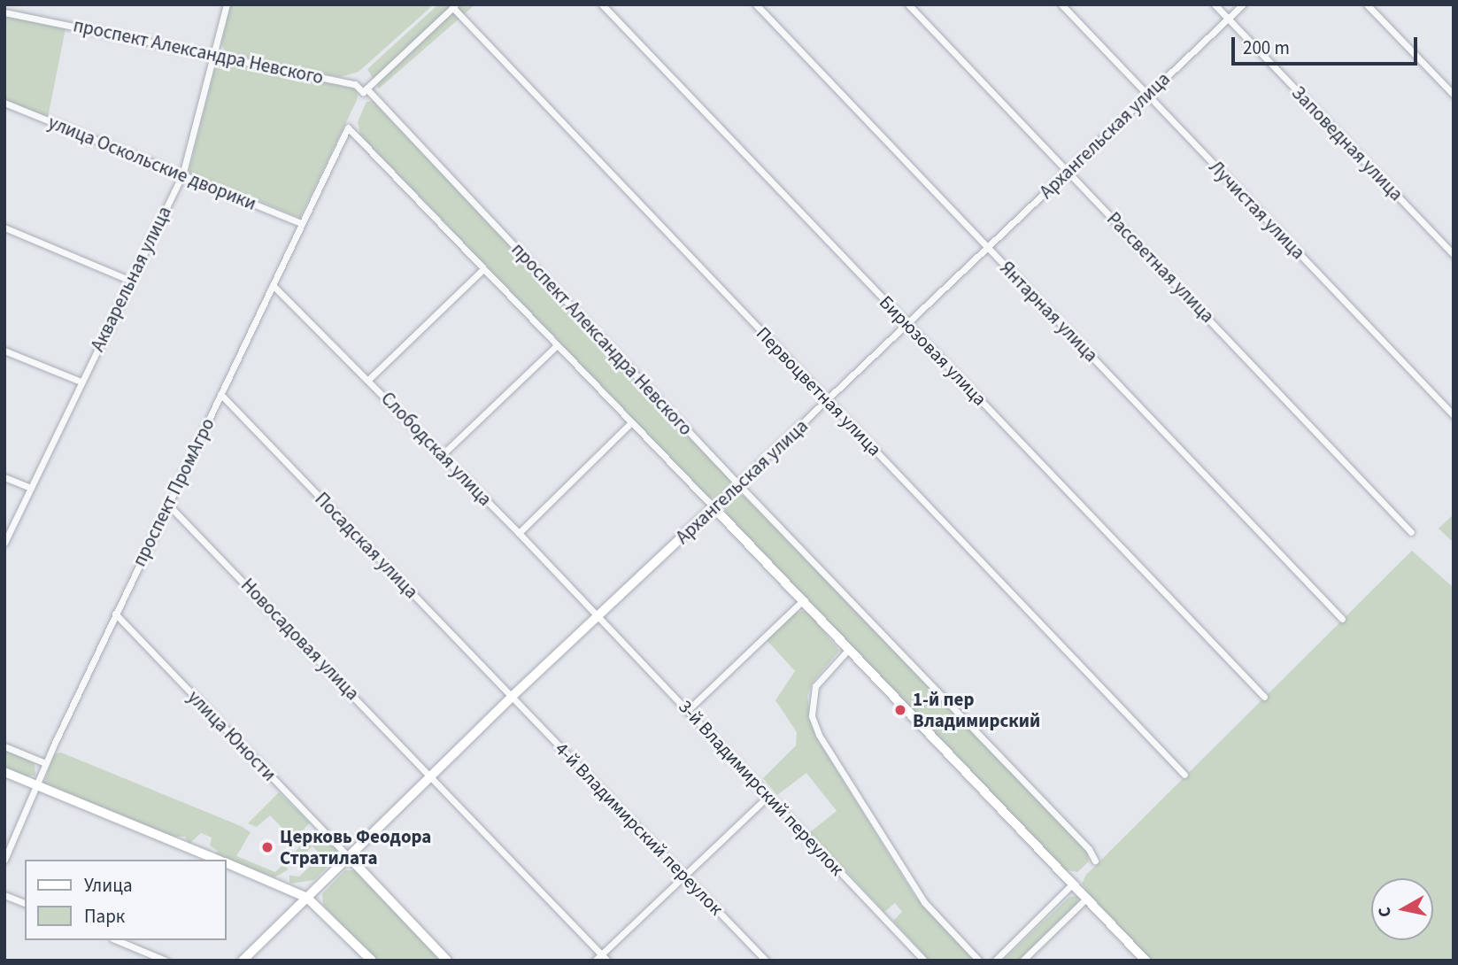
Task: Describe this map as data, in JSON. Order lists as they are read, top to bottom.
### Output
{
  "streets": {
    "street": [
      "проспект Александра Невского",
      "Архангельская улица",
      "Заповедная улица",
      "улица Оскольские дворики",
      "Лучистая улица",
      "Рассветная улица",
      "Акварельная улица",
      "Янтарная улица",
      "Бирюзовая улица",
      "Первоцветная улица",
      "Слободская улица",
      "проспект ПромАгро",
      "Посадская улица",
      "Новосадовая улица",
      "улица Юности",
      "3-й Владимирский переулок",
      "4-й Владимирский переулок"
    ]
  },
  "crossings": [
    ["проспект Александра Невского", "Архангельская улица"],
    ["проспект Александра Невского", "Акварельная улица"],
    ["проспект Александра Невского", "проспект ПромАгро"],
    ["Архангельская улица", "Заповедная улица"],
    ["Архангельская улица", "Лучистая улица"],
    ["Архангельская улица", "Рассветная улица"],
    ["Архангельская улица", "Янтарная улица"],
    ["Архангельская улица", "Бирюзовая улица"],
    ["Архангельская улица", "Первоцветная улица"],
    ["Архангельская улица", "Слободская улица"],
    ["Архангельская улица", "Посадская улица"],
    ["Архангельская улица", "Новосадовая улица"],
    ["Архангельская улица", "улица Юности"],
    ["Архангельская улица", "3-й Владимирский переулок"],
    ["Архангельская улица", "4-й Владимирский переулок"],
    ["улица Оскольские дворики", "Акварельная улица"],
    ["улица Оскольские дворики", "проспект ПромАгро"],
    ["Слободская улица", "проспект ПромАгро"],
    ["Слободская улица", "3-й Владимирский переулок"],
    ["проспект ПромАгро", "Посадская улица"],
    ["проспект ПромАгро", "Новосадовая улица"],
    ["проспект ПромАгро", "улица Юности"],
    ["Посадская улица", "4-й Владимирский переулок"]
  ],
  "places": ["1-й пер Владимирский", "Церковь Феодора Стратилата"],
  "legend": ["Улица", "Парк"],
  "scale_bar": "200 m",
  "north": "left"
}
